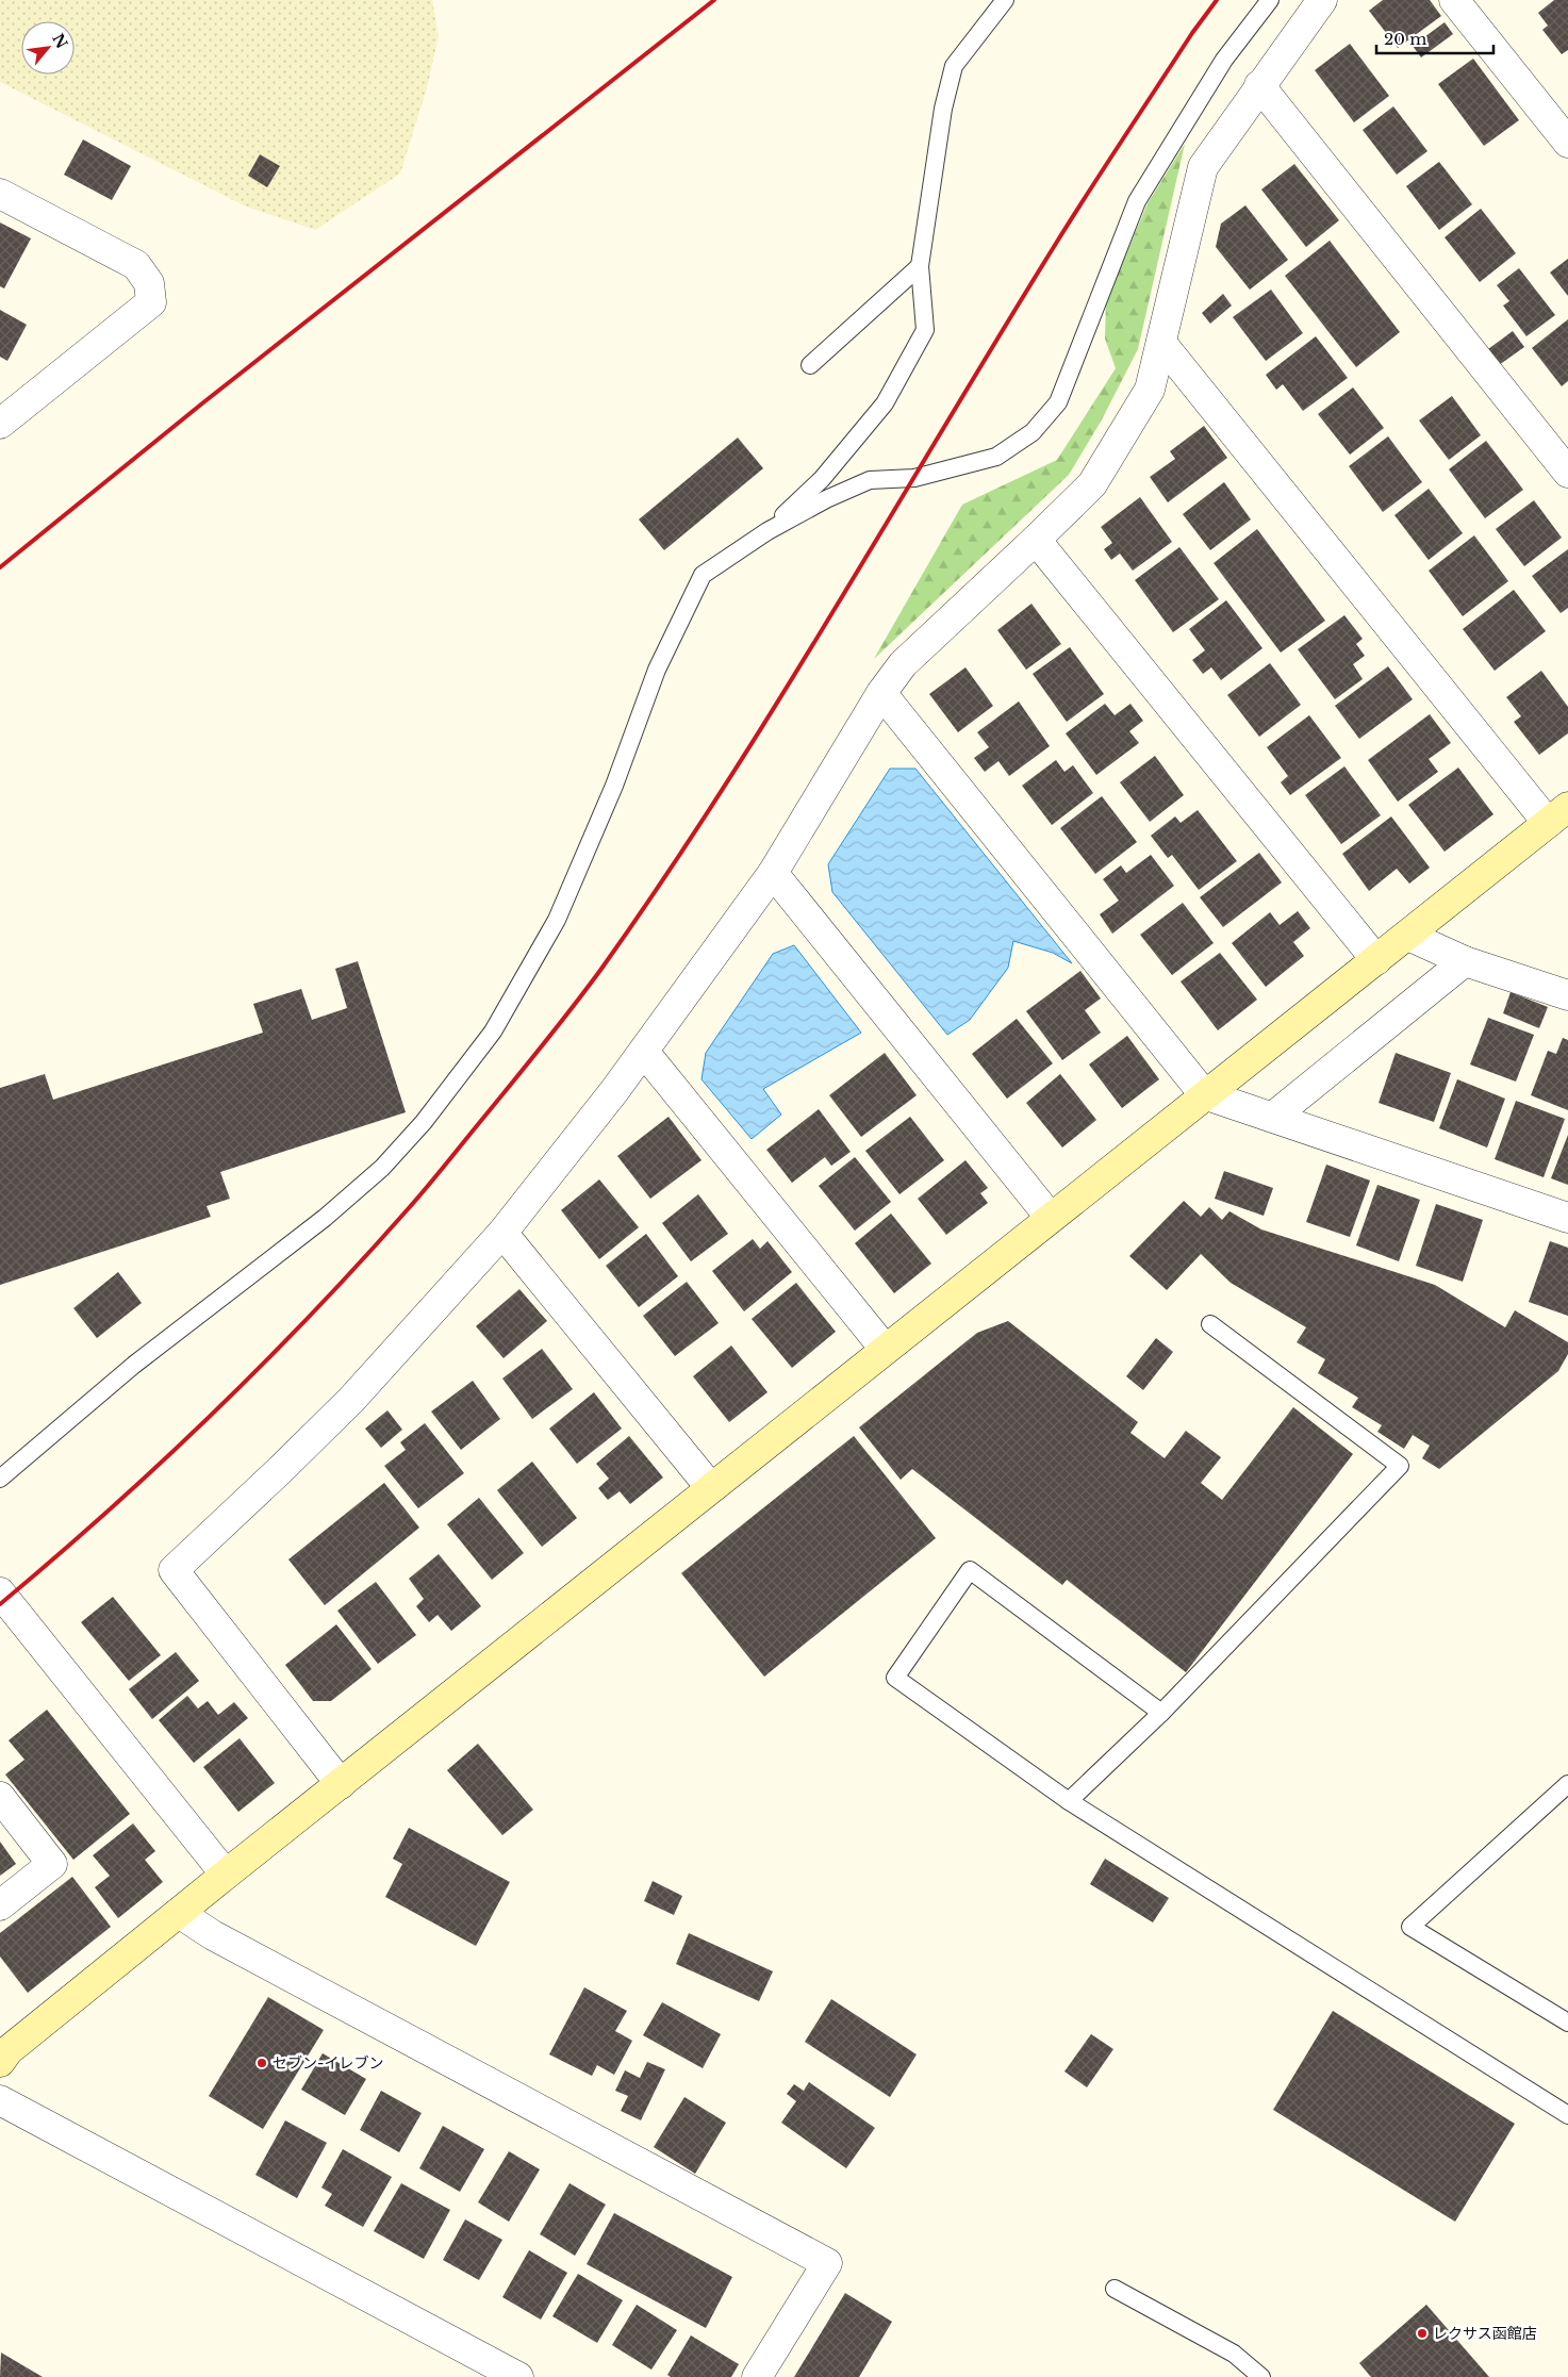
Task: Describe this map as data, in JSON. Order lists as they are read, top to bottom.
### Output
{
  "places": ["セブン-イレブン", "レクサス函館店"],
  "scale_bar": "20 m",
  "north": "top right"
}
